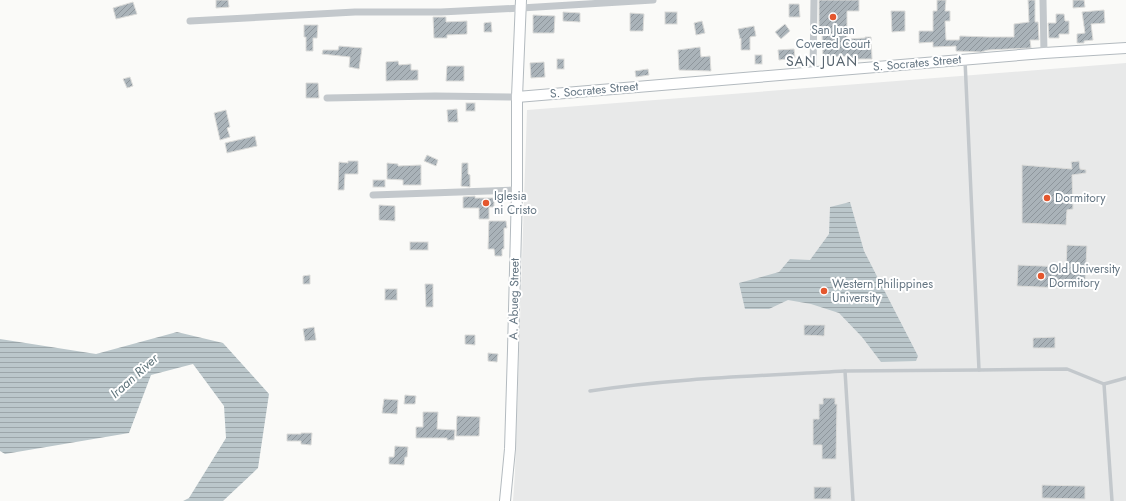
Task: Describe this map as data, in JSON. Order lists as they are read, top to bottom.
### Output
{
  "streets": {
    "street": ["S. Socrates Street", "A. Abueg Street"]
  },
  "crossings": [
    ["S. Socrates Street", "A. Abueg Street"]
  ],
  "districts": ["SAN JUAN"],
  "water": ["Iraan River"],
  "places": [
    "San Juan Covered Court",
    "Dormitory",
    "Iglesia ni Cristo",
    "Old University Dormitory",
    "Western Philippines University"
  ]
}
